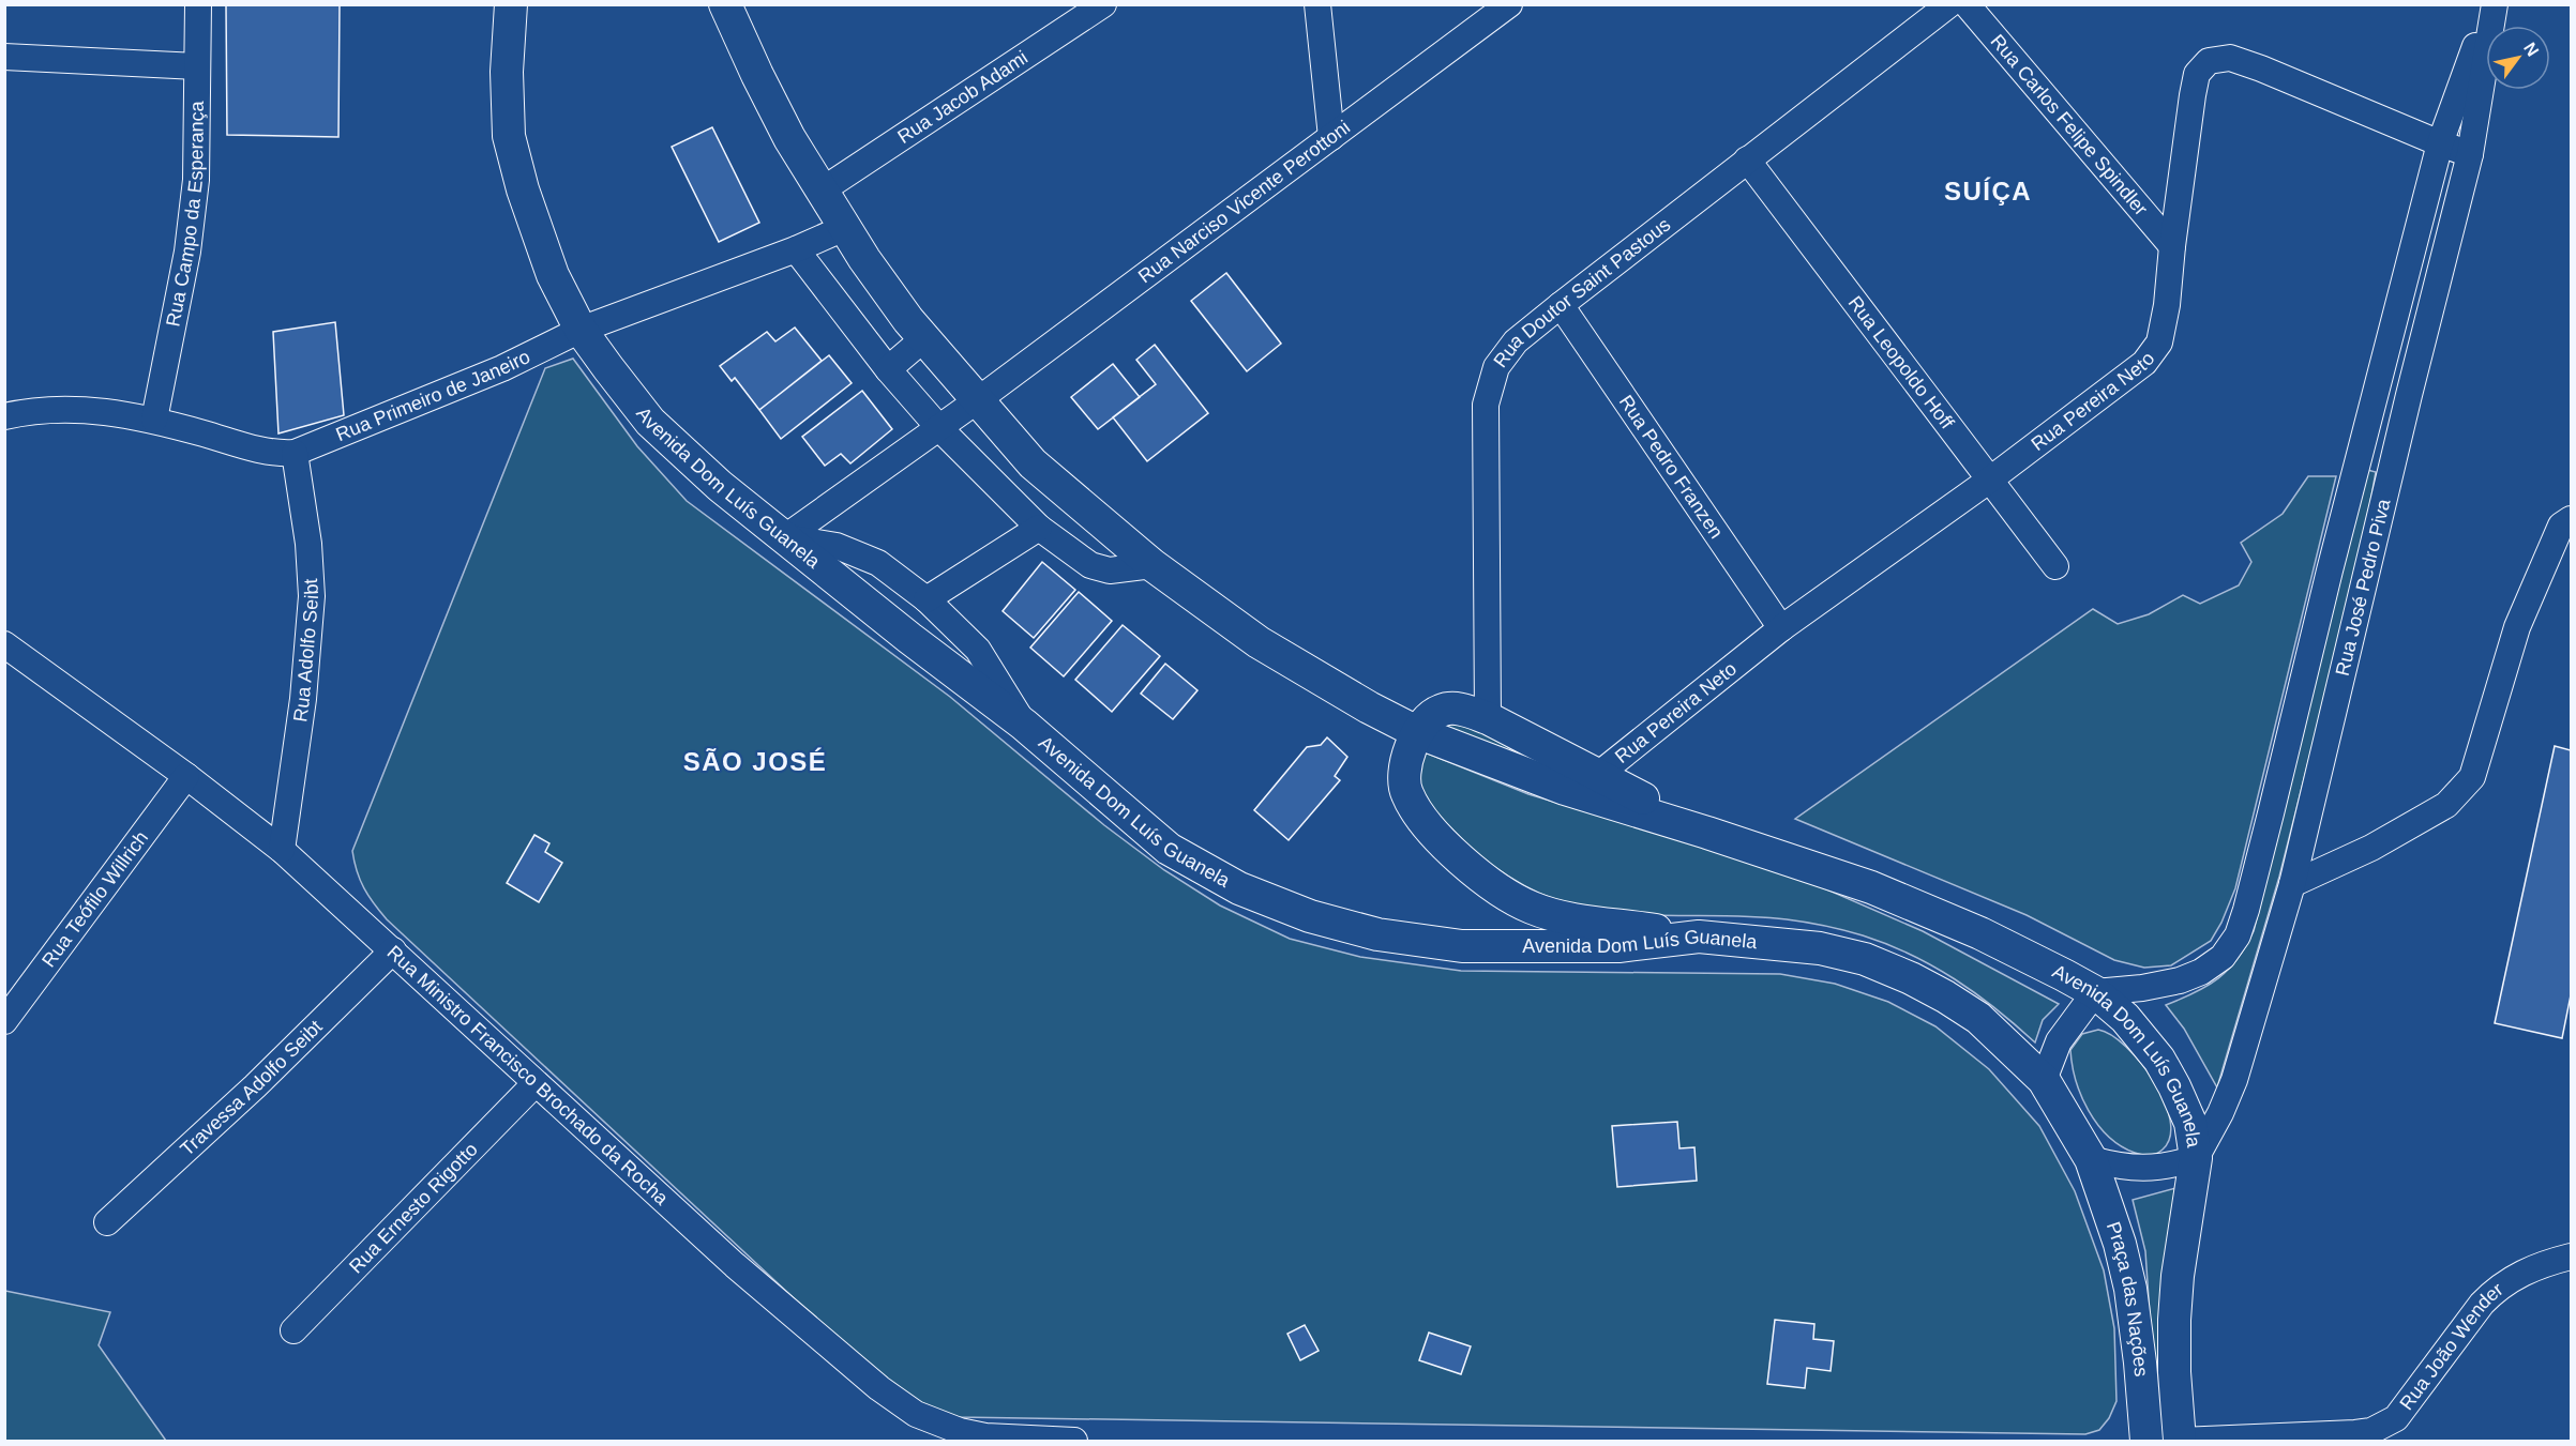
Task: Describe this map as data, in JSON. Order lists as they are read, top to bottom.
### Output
{
  "streets": {
    "main road": ["Avenida Dom Luís Guanela", "Praça das Nações"],
    "street": [
      "Rua Jacob Adami",
      "Rua Carlos Felipe Spindler",
      "Rua Narciso Vicente Perottoni",
      "Rua Campo da Esperança",
      "Rua Doutor Saint Pastous",
      "Rua Leopoldo Hoff",
      "Rua Primeiro de Janeiro",
      "Rua Pereira Neto",
      "Rua Pedro Franzen",
      "Rua José Pedro Piva",
      "Rua Adolfo Seibt",
      "Rua Teófilo Willrich",
      "Rua Ministro Francisco Brochado da Rocha",
      "Travessa Adolfo Seibt",
      "Rua Ernesto Rigotto",
      "Rua João Wender"
    ]
  },
  "crossings": [
    ["Rua Jacob Adami", "Avenida Dom Luís Guanela"],
    ["Rua Carlos Felipe Spindler", "Rua Pereira Neto"],
    ["Rua Narciso Vicente Perottoni", "Avenida Dom Luís Guanela"],
    ["Rua Campo da Esperança", "Rua Primeiro de Janeiro"],
    ["Rua Doutor Saint Pastous", "Rua Leopoldo Hoff"],
    ["Rua Doutor Saint Pastous", "Rua Pedro Franzen"],
    ["Rua Leopoldo Hoff", "Rua Pereira Neto"],
    ["Rua Primeiro de Janeiro", "Avenida Dom Luís Guanela"],
    ["Rua Primeiro de Janeiro", "Rua Adolfo Seibt"],
    ["Rua Pereira Neto", "Rua Pedro Franzen"],
    ["Rua Pereira Neto", "Rua José Pedro Piva"],
    ["Avenida Dom Luís Guanela", "Rua José Pedro Piva"],
    ["Avenida Dom Luís Guanela", "Praça das Nações"],
    ["Avenida Dom Luís Guanela", "Rua João Wender"],
    ["Rua Adolfo Seibt", "Rua Ministro Francisco Brochado da Rocha"],
    ["Rua Teófilo Willrich", "Rua Ministro Francisco Brochado da Rocha"],
    ["Rua Ministro Francisco Brochado da Rocha", "Travessa Adolfo Seibt"],
    ["Rua Ministro Francisco Brochado da Rocha", "Rua Ernesto Rigotto"]
  ],
  "districts": ["SUÍÇA", "SÃO JOSÉ"],
  "north": "top right"
}
